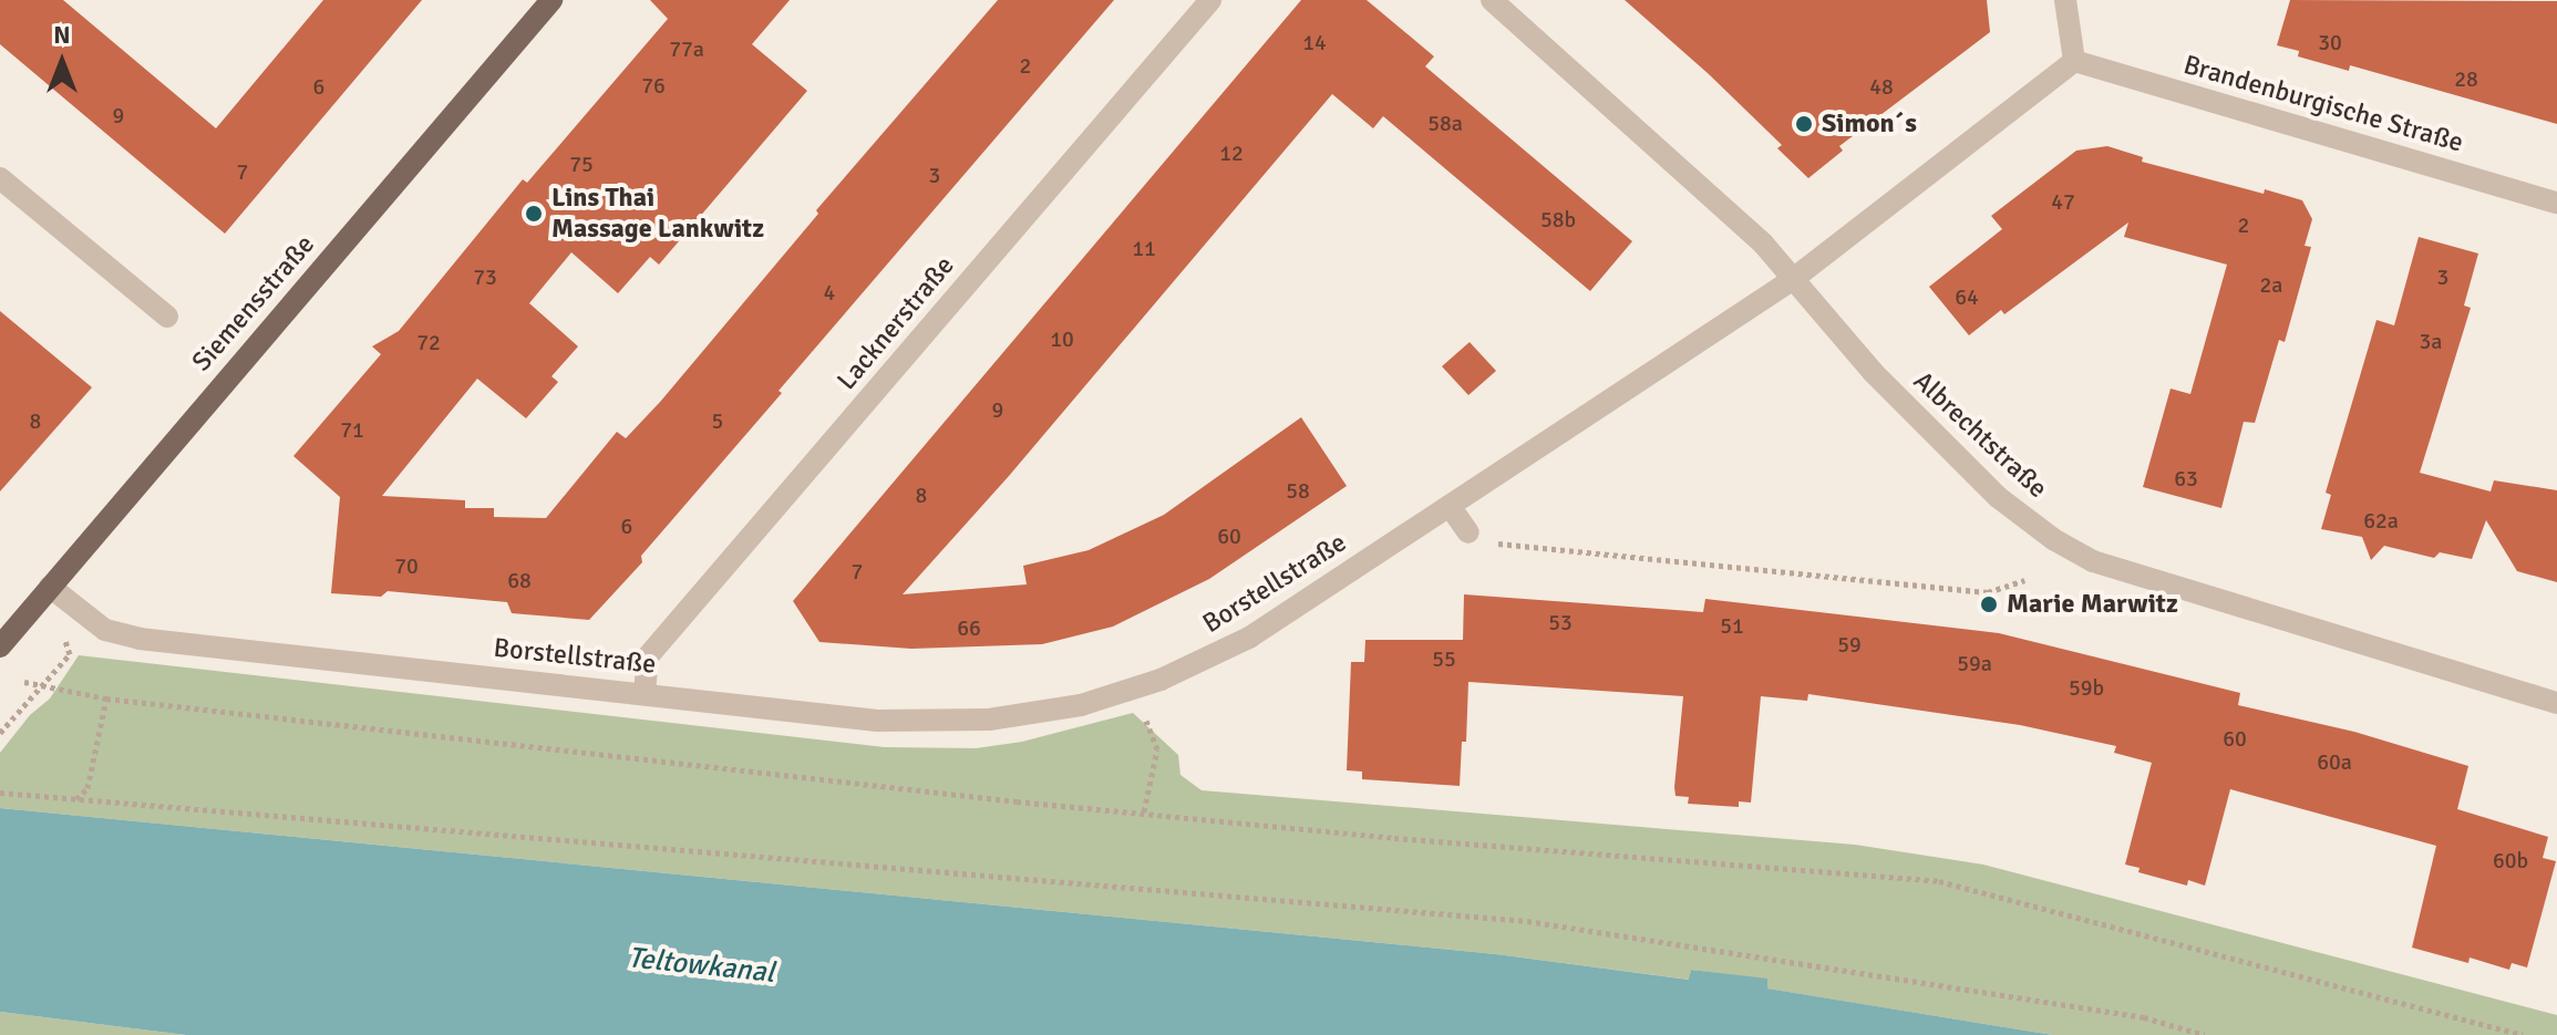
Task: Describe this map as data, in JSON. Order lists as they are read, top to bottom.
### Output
{
  "streets": {
    "main road": ["Siemensstraße"],
    "street": [
      "Brandenburgische Straße",
      "Lacknerstraße",
      "Albrechtstraße",
      "Borstellstraße"
    ]
  },
  "crossings": [
    ["Brandenburgische Straße", "Borstellstraße"],
    ["Siemensstraße", "Borstellstraße"],
    ["Lacknerstraße", "Borstellstraße"],
    ["Albrechtstraße", "Borstellstraße"]
  ],
  "water": ["Teltowkanal"],
  "places": ["Simon´s", "Lins Thai Massage Lankwitz", "Marie Marwitz"],
  "house_numbers": [
    "14",
    "30",
    "77a",
    "2",
    "28",
    "76",
    "6",
    "48",
    "9",
    "58a",
    "12",
    "75",
    "7",
    "3",
    "47",
    "58b",
    "2",
    "11",
    "73",
    "3",
    "2a",
    "4",
    "64",
    "10",
    "3a",
    "72",
    "9",
    "8",
    "5",
    "71",
    "63",
    "58",
    "8",
    "62a",
    "6",
    "60",
    "70",
    "7",
    "68",
    "53",
    "51",
    "66",
    "59",
    "55",
    "59a",
    "59b",
    "60",
    "60a",
    "60b"
  ],
  "north": "top"
}
